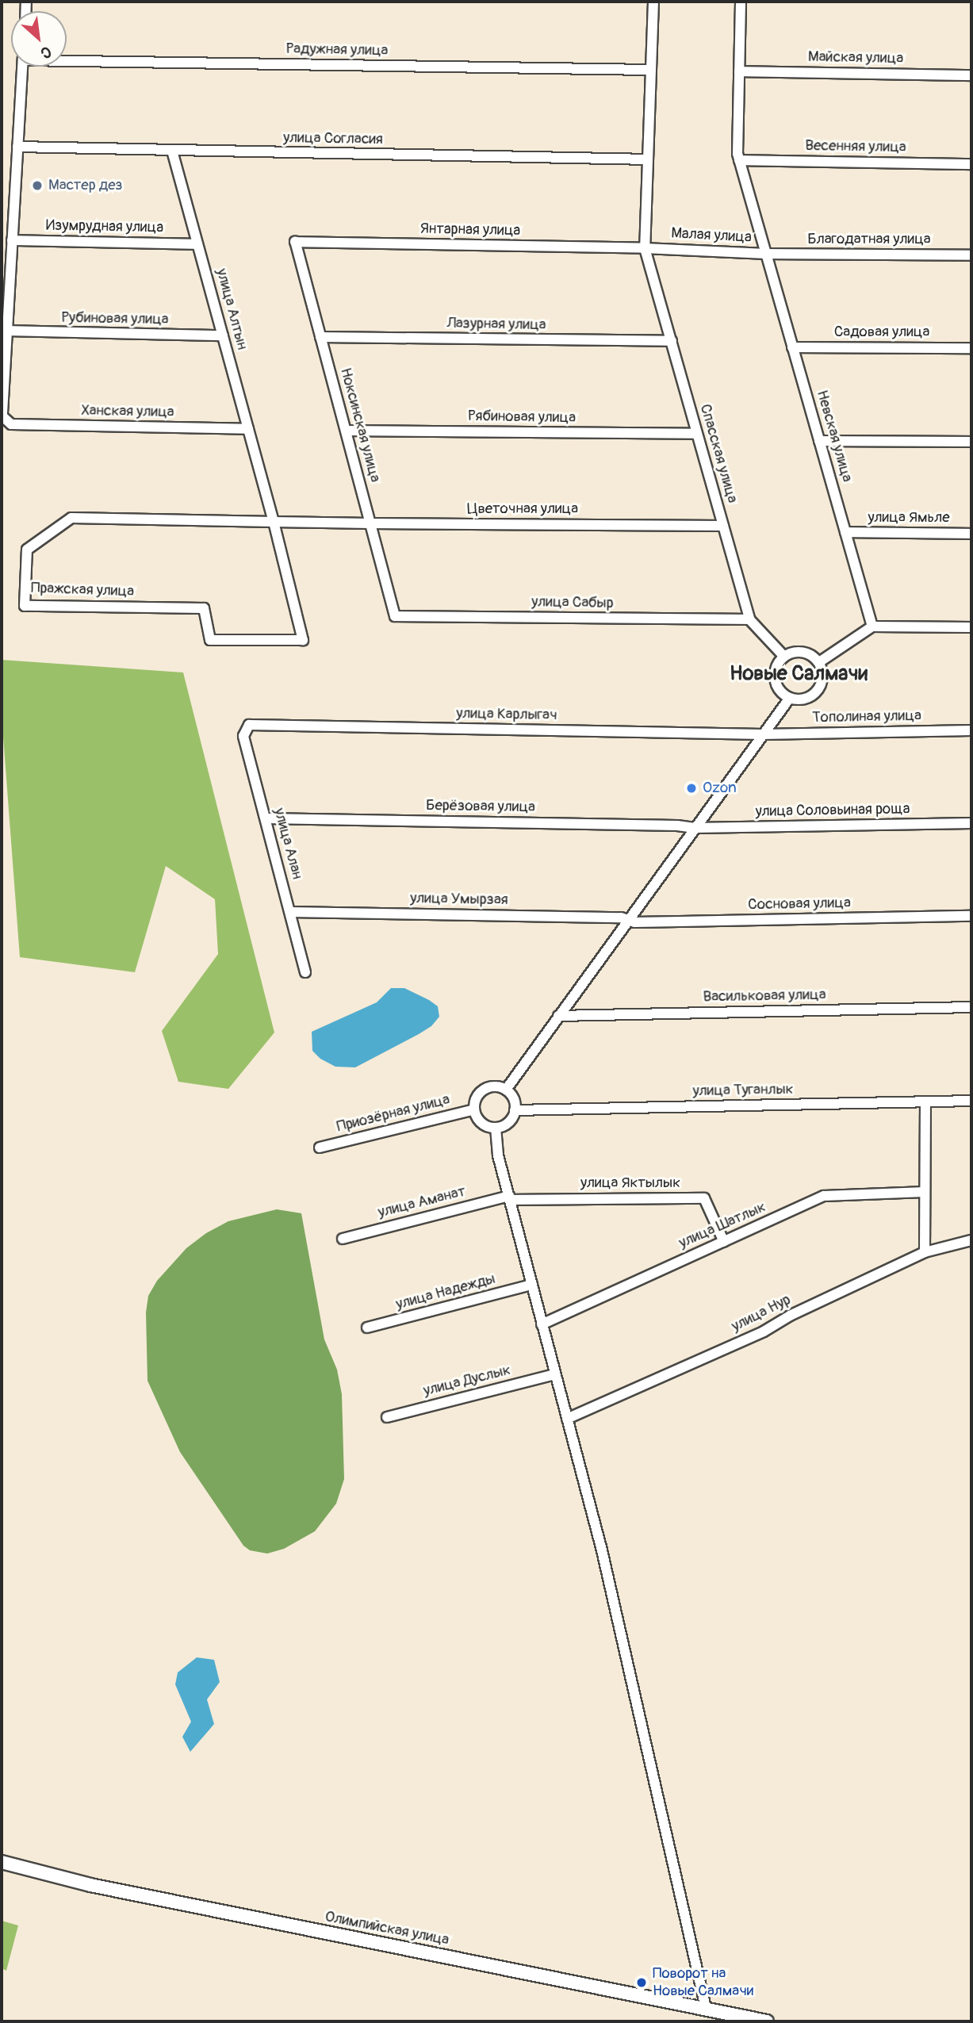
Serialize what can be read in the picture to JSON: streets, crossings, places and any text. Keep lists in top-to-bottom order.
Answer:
{
  "streets": {
    "street": [
      "Радужная улица",
      "Майская улица",
      "улица Согласия",
      "Весенняя улица",
      "Изумрудная улица",
      "Янтарная улица",
      "Малая улица",
      "Благодатная улица",
      "улица Алтын",
      "Рубиновая улица",
      "Лазурная улица",
      "Садовая улица",
      "Ханская улица",
      "Рябиновая улица",
      "Ноксинская улица",
      "Невская улица",
      "Спасская улица",
      "Цветочная улица",
      "улица Ямьле",
      "Пражская улица",
      "улица Сабыр",
      "улица Карлыгач",
      "Тополиная улица",
      "Берёзовая улица",
      "улица Соловьиная роща",
      "улица Алан",
      "улица Умырзая",
      "Сосновая улица",
      "Васильковая улица",
      "улица Туганлык",
      "Приозёрная улица",
      "улица Яктылык",
      "улица Аманат",
      "улица Шатлык",
      "улица Надежды",
      "улица Нур",
      "улица Дуслык",
      "Олимпийская улица"
    ]
  },
  "crossings": [
    ["Майская улица", "Малая улица"],
    ["улица Согласия", "улица Алтын"],
    ["Весенняя улица", "Малая улица"],
    ["Изумрудная улица", "улица Алтын"],
    ["Янтарная улица", "Малая улица"],
    ["Янтарная улица", "Ноксинская улица"],
    ["Янтарная улица", "Спасская улица"],
    ["Малая улица", "Благодатная улица"],
    ["Малая улица", "Невская улица"],
    ["Малая улица", "Спасская улица"],
    ["Благодатная улица", "Невская улица"],
    ["улица Алтын", "Рубиновая улица"],
    ["улица Алтын", "Ханская улица"],
    ["улица Алтын", "Пражская улица"],
    ["Рубиновая улица", "Ханская улица"],
    ["Лазурная улица", "Ноксинская улица"],
    ["Лазурная улица", "Спасская улица"],
    ["Садовая улица", "Невская улица"],
    ["Рябиновая улица", "Ноксинская улица"],
    ["Рябиновая улица", "Спасская улица"],
    ["Ноксинская улица", "Цветочная улица"],
    ["Ноксинская улица", "улица Сабыр"],
    ["Невская улица", "улица Ямьле"],
    ["Спасская улица", "Цветочная улица"],
    ["Спасская улица", "улица Сабыр"],
    ["Цветочная улица", "Пражская улица"],
    ["улица Карлыгач", "Тополиная улица"],
    ["улица Карлыгач", "улица Алан"],
    ["Берёзовая улица", "улица Соловьиная роща"],
    ["Берёзовая улица", "улица Алан"],
    ["улица Алан", "улица Умырзая"],
    ["улица Умырзая", "Сосновая улица"],
    ["улица Туганлык", "Приозёрная улица"],
    ["улица Яктылык", "улица Аманат"],
    ["улица Яктылык", "улица Шатлык"]
  ],
  "districts": ["Новые Салмачи"],
  "places": ["Мастер дез", "Ozon", "Поворот на Новые Салмачи"],
  "north": "bottom right"
}
